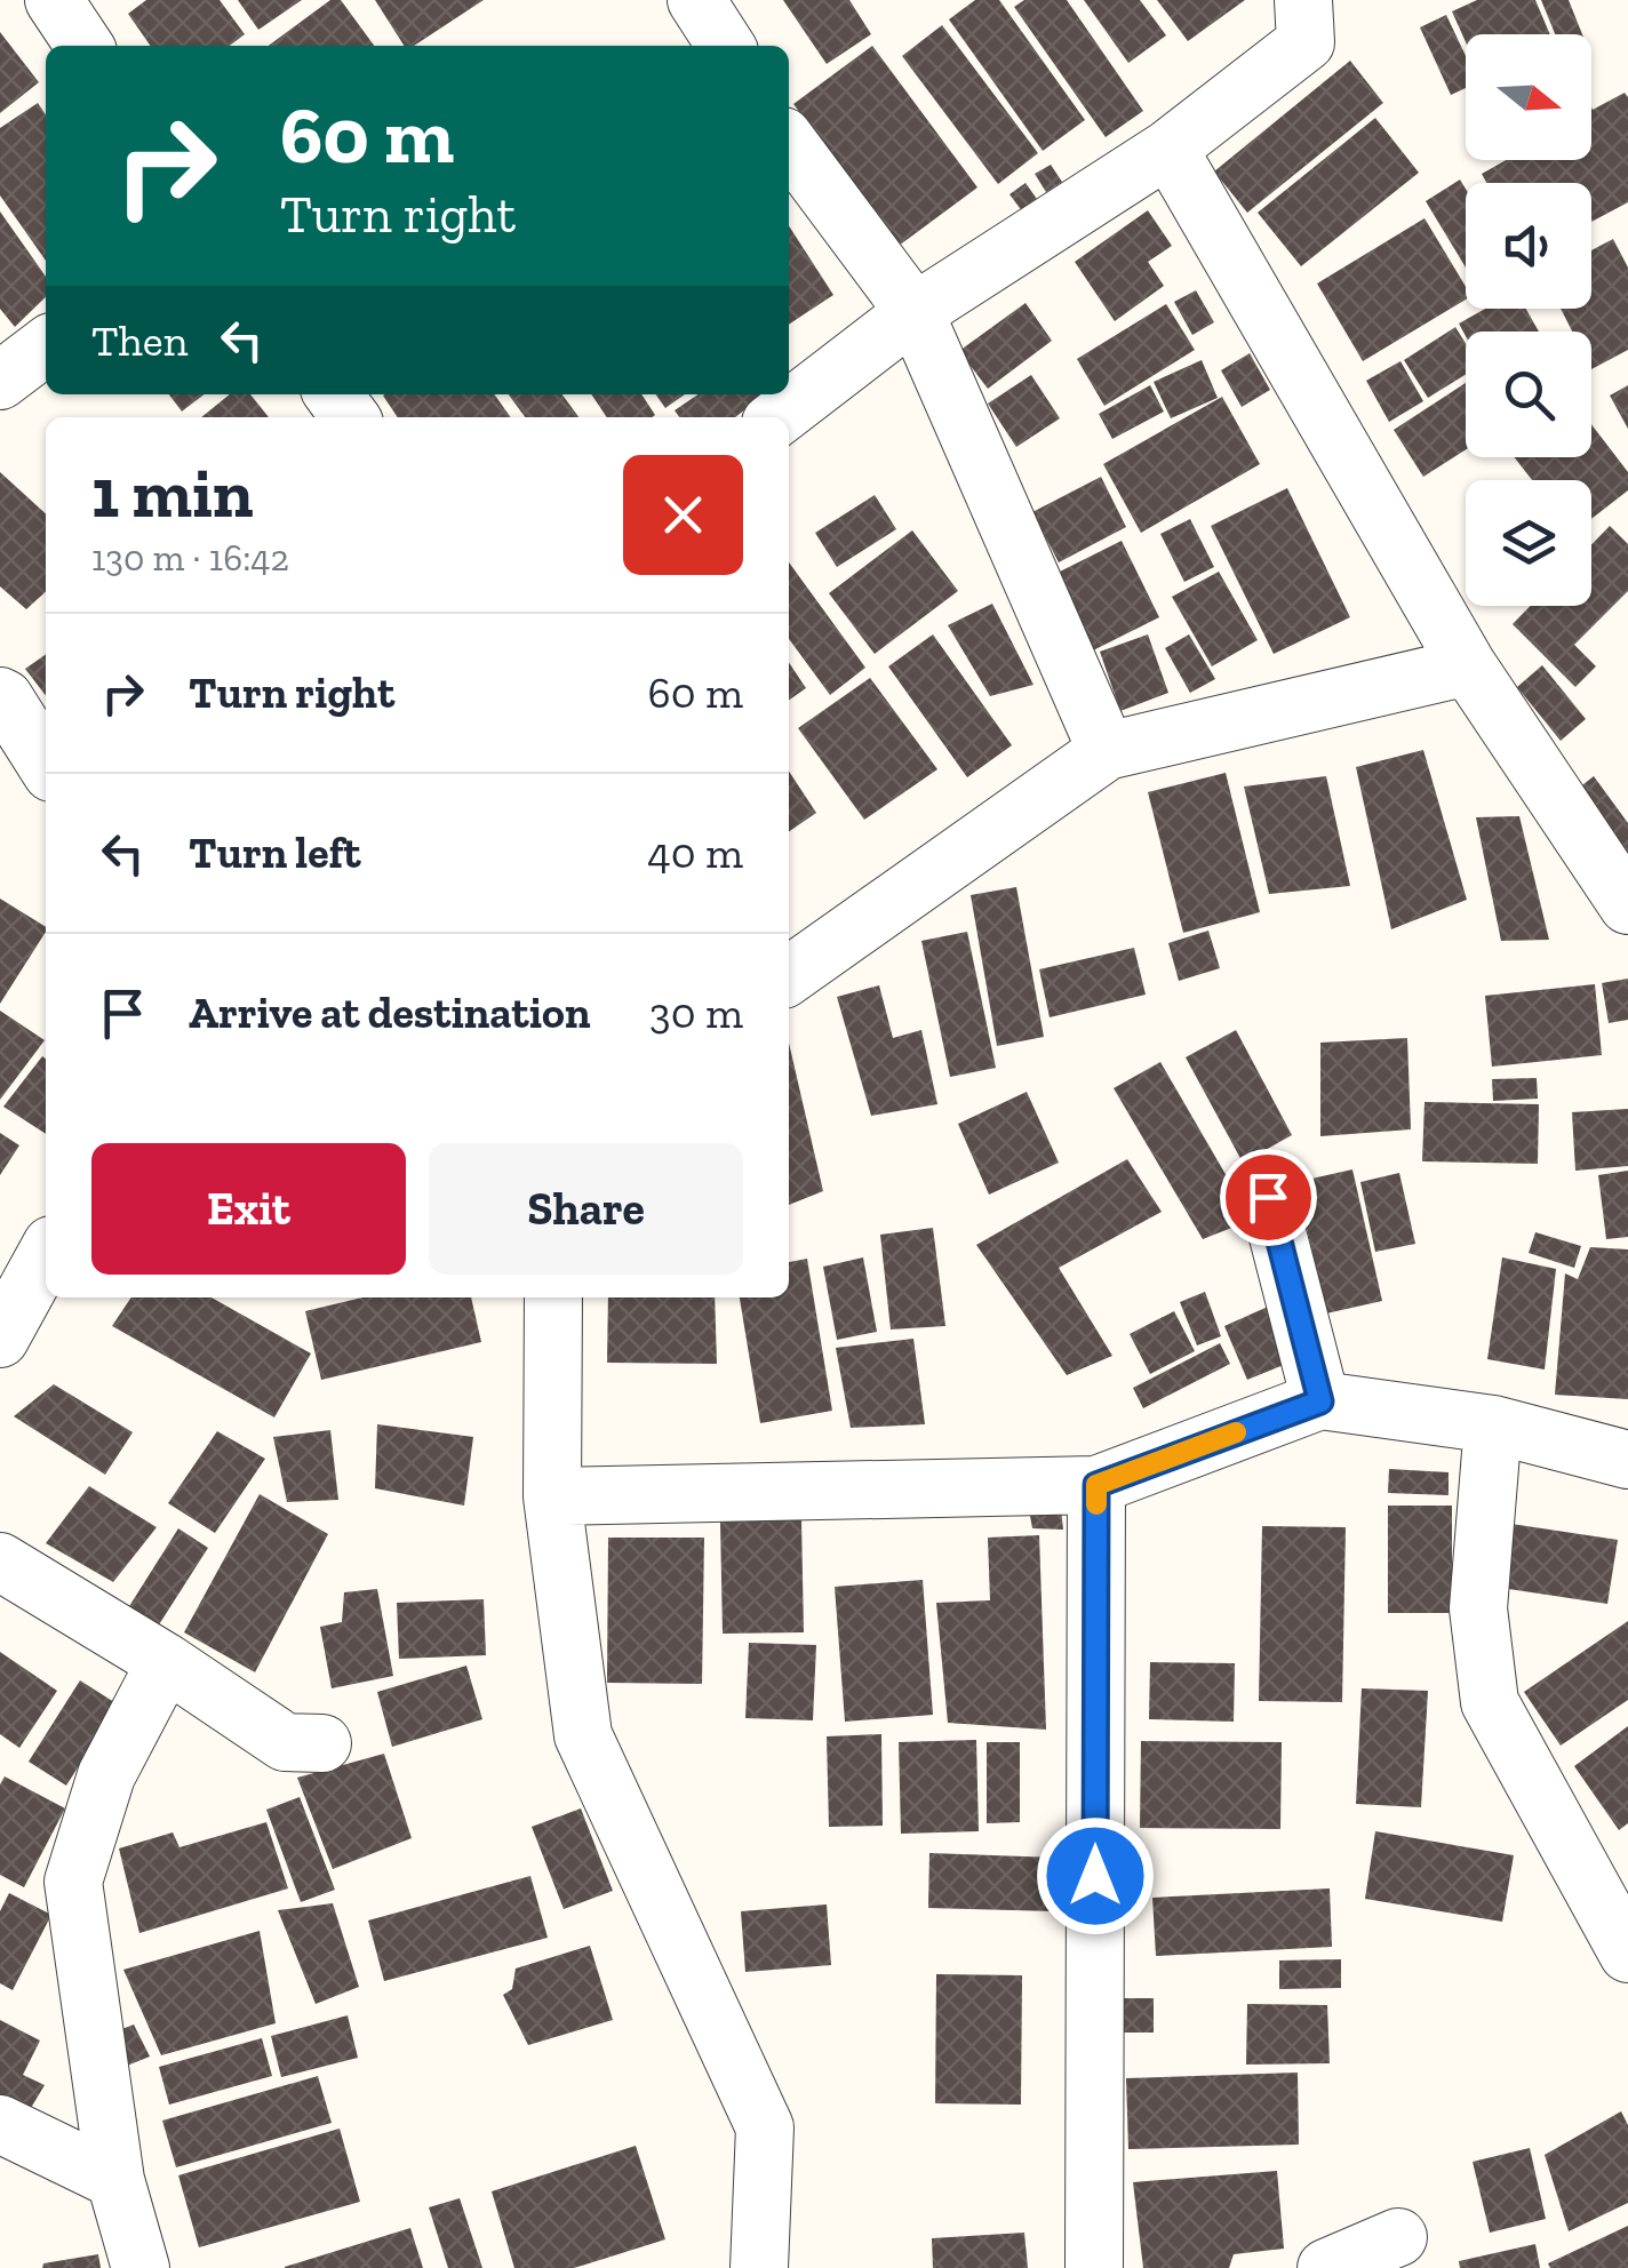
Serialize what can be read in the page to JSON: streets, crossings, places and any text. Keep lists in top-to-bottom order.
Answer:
{
  "north": "right",
  "page": {
    "turn": ["60 m", "Turn right"],
    "then": "Then",
    "heading": ["1 min", "130 m · 16:42"],
    "list": [
      {
        "name": "Turn right",
        "value": "60 m"
      },
      {
        "name": "Turn left",
        "value": "40 m"
      },
      {
        "name": "Arrive at destination",
        "value": "30 m"
      }
    ],
    "buttons": ["Exit", "Share"]
  }
}
